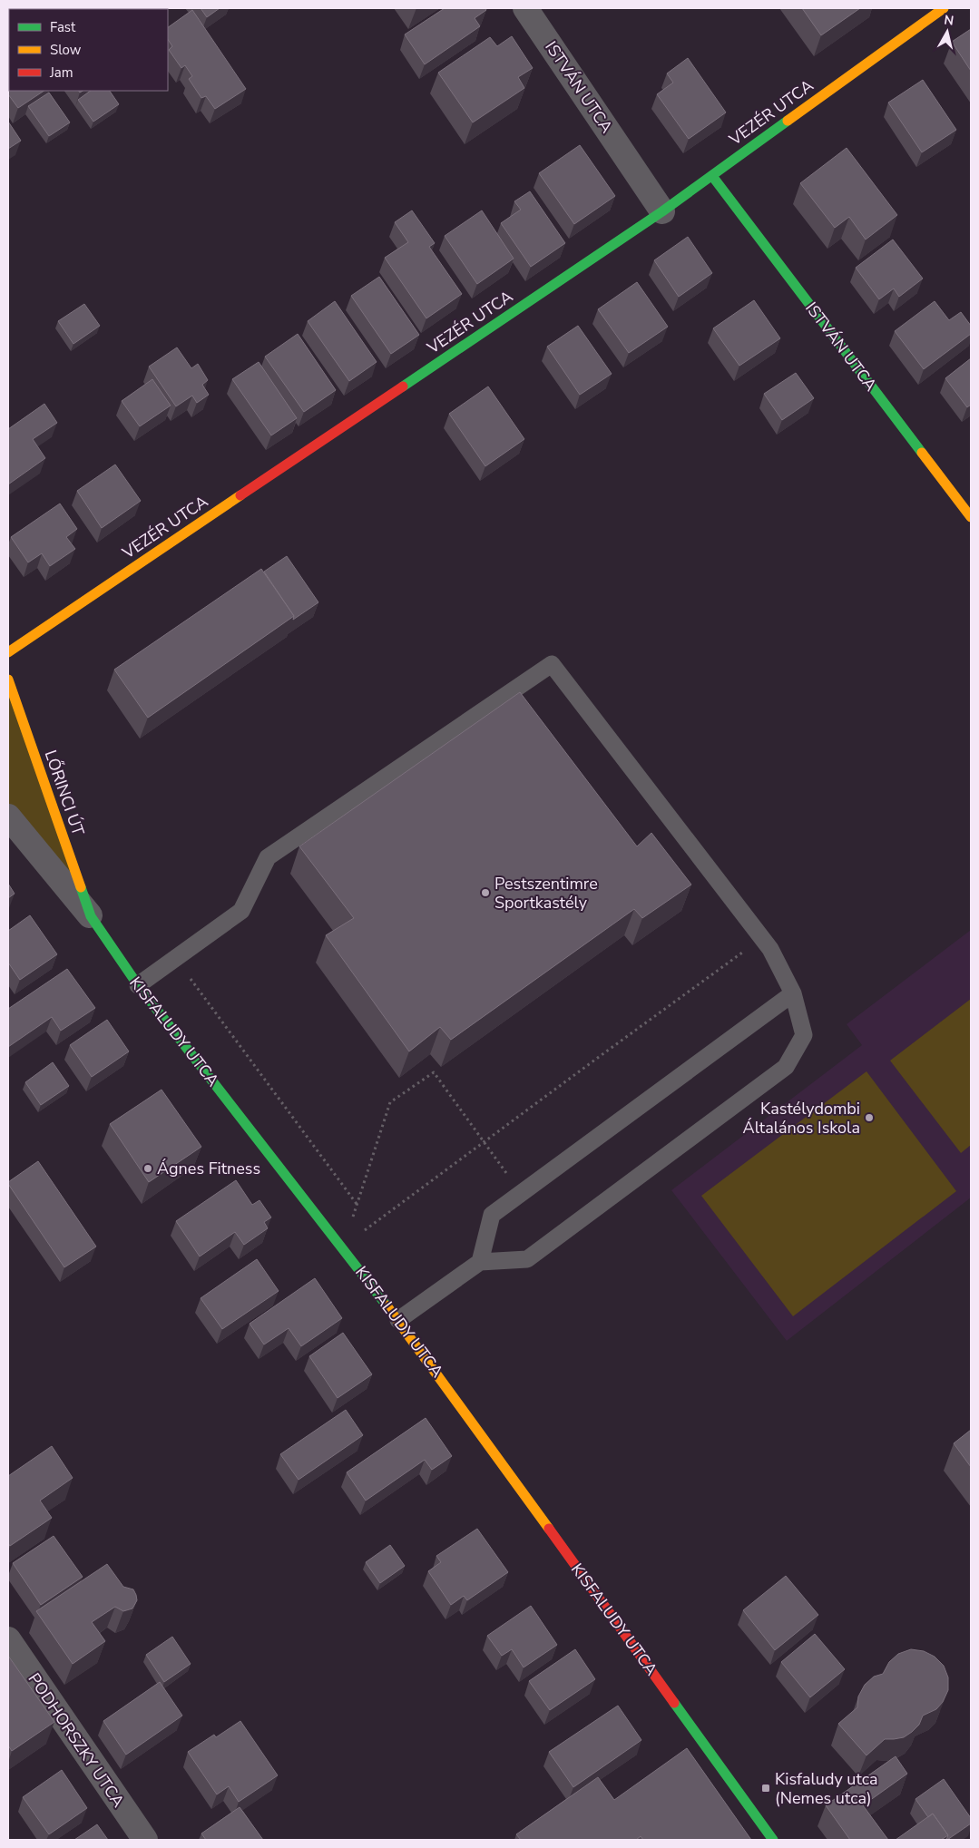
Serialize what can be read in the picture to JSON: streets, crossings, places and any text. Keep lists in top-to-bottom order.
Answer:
{
  "streets": {
    "street": [
      "ISTVÁN UTCA",
      "VEZÉR UTCA",
      "LŐRINCI ÚT",
      "KISFALUDY UTCA",
      "PODHORSZKY UTCA"
    ]
  },
  "crossings": [
    ["ISTVÁN UTCA", "VEZÉR UTCA"],
    ["LŐRINCI ÚT", "KISFALUDY UTCA"]
  ],
  "places": {
    "other": ["Pestszentimre Sportkastély", "Kastélydombi Általános Iskola", "Ágnes Fitness"],
    "transit": ["Kisfaludy utca (Nemes utca)"]
  },
  "legend": ["Fast", "Slow", "Jam"],
  "north": "top"
}
